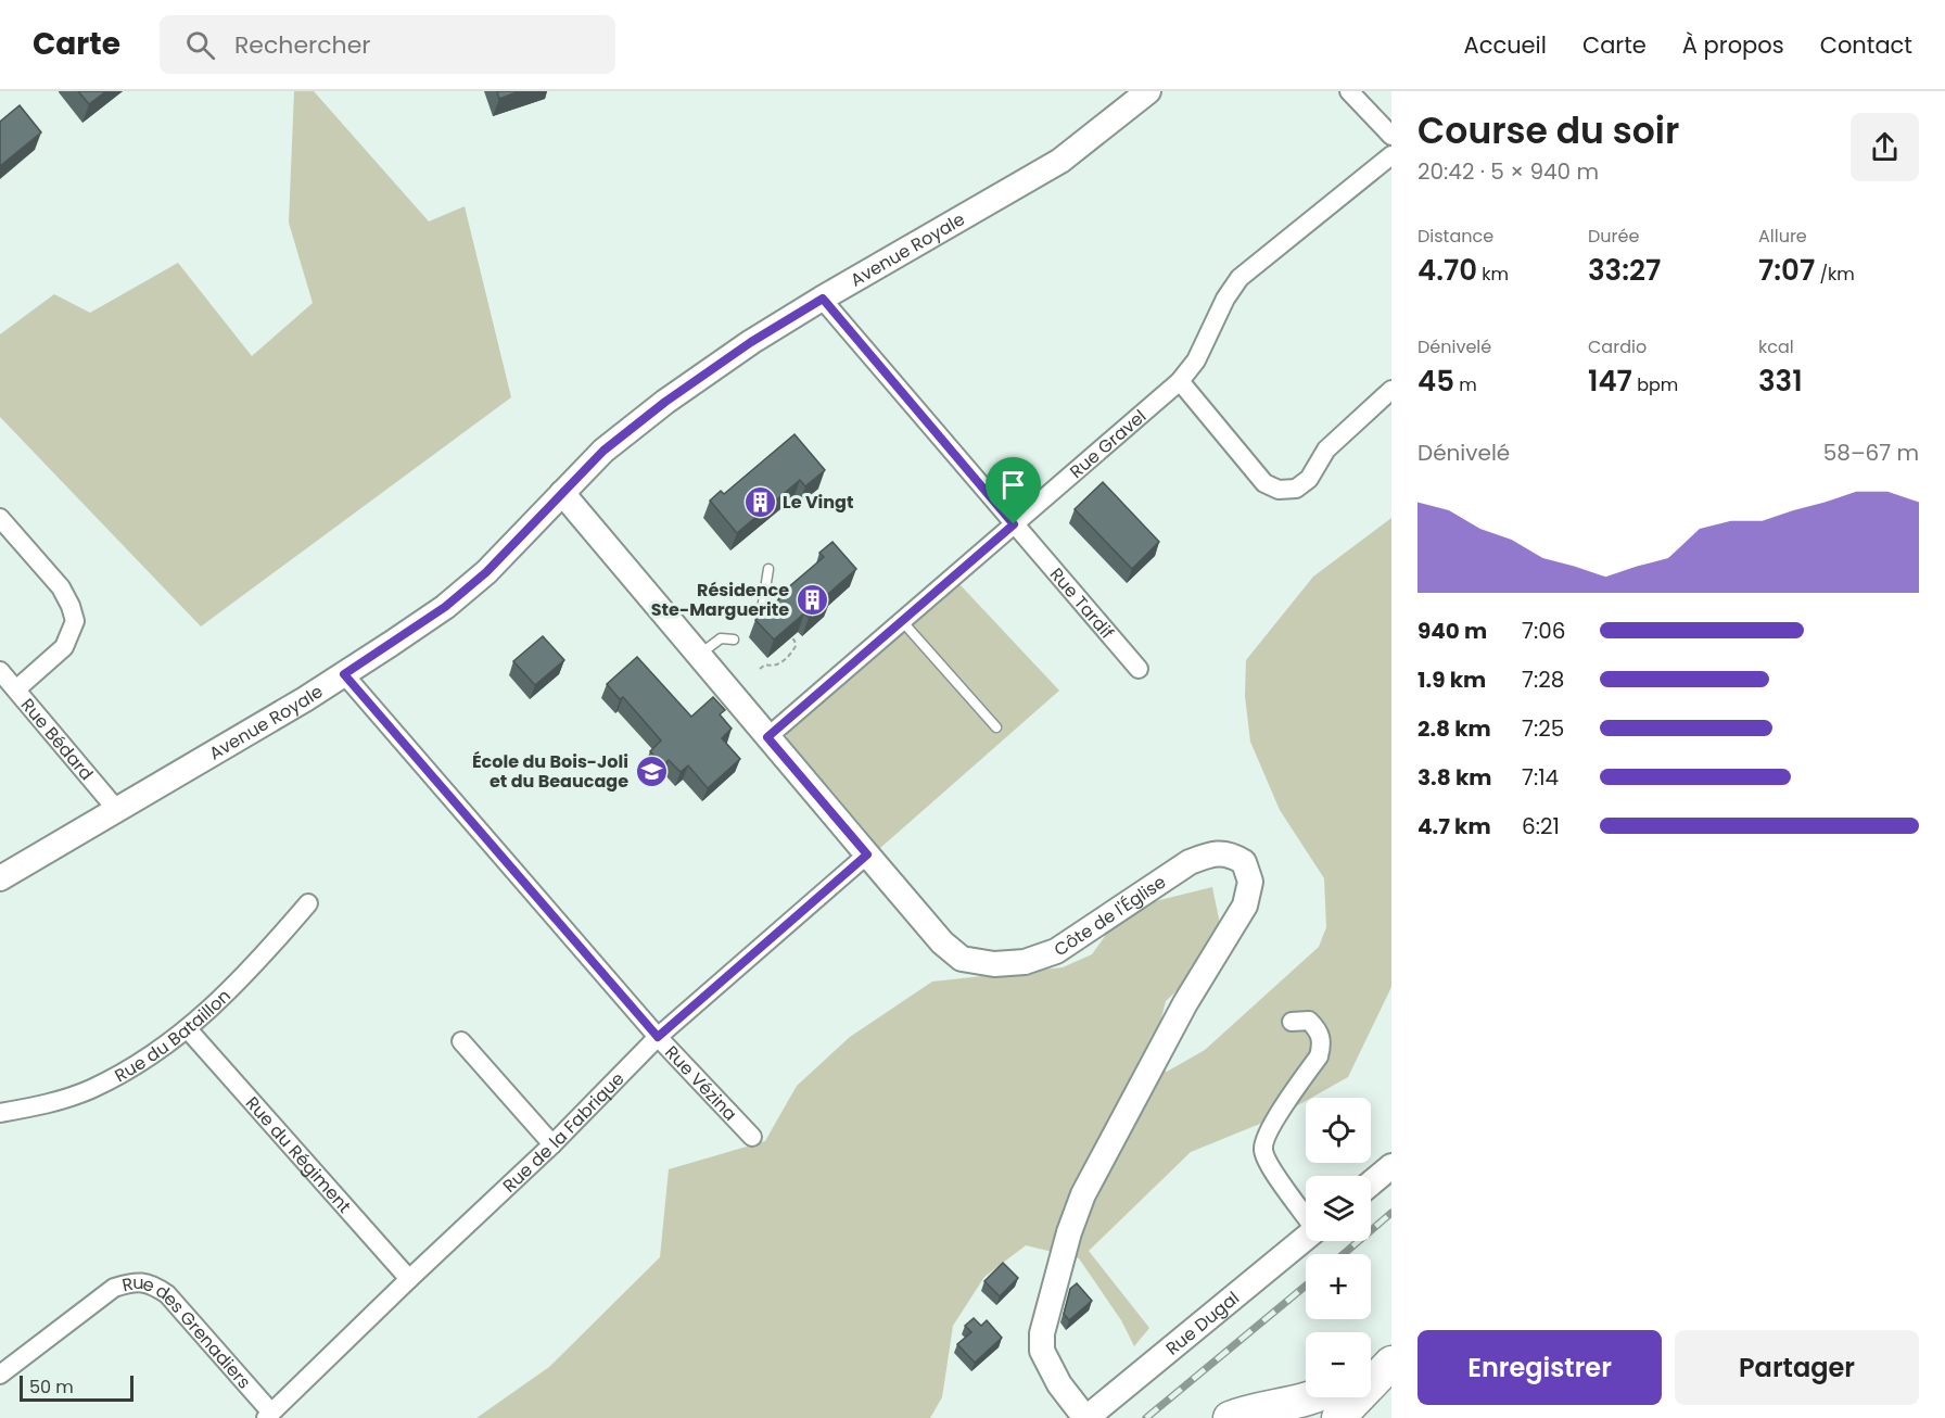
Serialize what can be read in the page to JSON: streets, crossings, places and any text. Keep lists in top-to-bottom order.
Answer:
{
  "streets": {
    "street": [
      "Avenue Royale",
      "Rue Gravel",
      "Rue Tardif",
      "Rue Bédard",
      "Côte de l'Église",
      "Rue du Bataillon",
      "Rue Vézina",
      "Rue de la Fabrique",
      "Rue du Régiment",
      "Rue Dugal",
      "Rue des Grenadiers"
    ]
  },
  "crossings": [
    ["Avenue Royale", "Rue Tardif"],
    ["Avenue Royale", "Rue Bédard"],
    ["Avenue Royale", "Côte de l'Église"],
    ["Avenue Royale", "Rue Vézina"],
    ["Rue Gravel", "Rue Tardif"],
    ["Rue Gravel", "Côte de l'Église"],
    ["Côte de l'Église", "Rue de la Fabrique"],
    ["Côte de l'Église", "Rue Dugal"],
    ["Rue du Bataillon", "Rue du Régiment"],
    ["Rue Vézina", "Rue de la Fabrique"],
    ["Rue de la Fabrique", "Rue du Régiment"],
    ["Rue de la Fabrique", "Rue des Grenadiers"]
  ],
  "places": {
    "building": ["Le Vingt", "Résidence Ste-Marguerite"],
    "school or university": ["École du Bois-Joli et du Beaucage"]
  },
  "scale_bar": "50 m",
  "page": {
    "header": "Carte",
    "search": "Rechercher",
    "nav": [
      "Accueil",
      "Carte",
      "À propos",
      "Contact"
    ],
    "heading": ["Course du soir", "20:42 · 5 × 940 m"],
    "stats": [
      ["Distance", "4.70 km"],
      ["Durée", "33:27"],
      ["Allure", "7:07 /km"],
      ["Dénivelé", "45 m"],
      ["Cardio", "147 bpm"],
      ["kcal", "331"]
    ],
    "chart": ["Dénivelé", "58–67 m"],
    "list": [
      {
        "name": "940 m",
        "note": "7:06"
      },
      {
        "name": "1.9 km",
        "note": "7:28"
      },
      {
        "name": "2.8 km",
        "note": "7:25"
      },
      {
        "name": "3.8 km",
        "note": "7:14"
      },
      {
        "name": "4.7 km",
        "note": "6:21"
      }
    ],
    "map_buttons": ["+", "−"],
    "buttons": ["Enregistrer", "Partager"],
    "scale": "50 m"
  }
}
